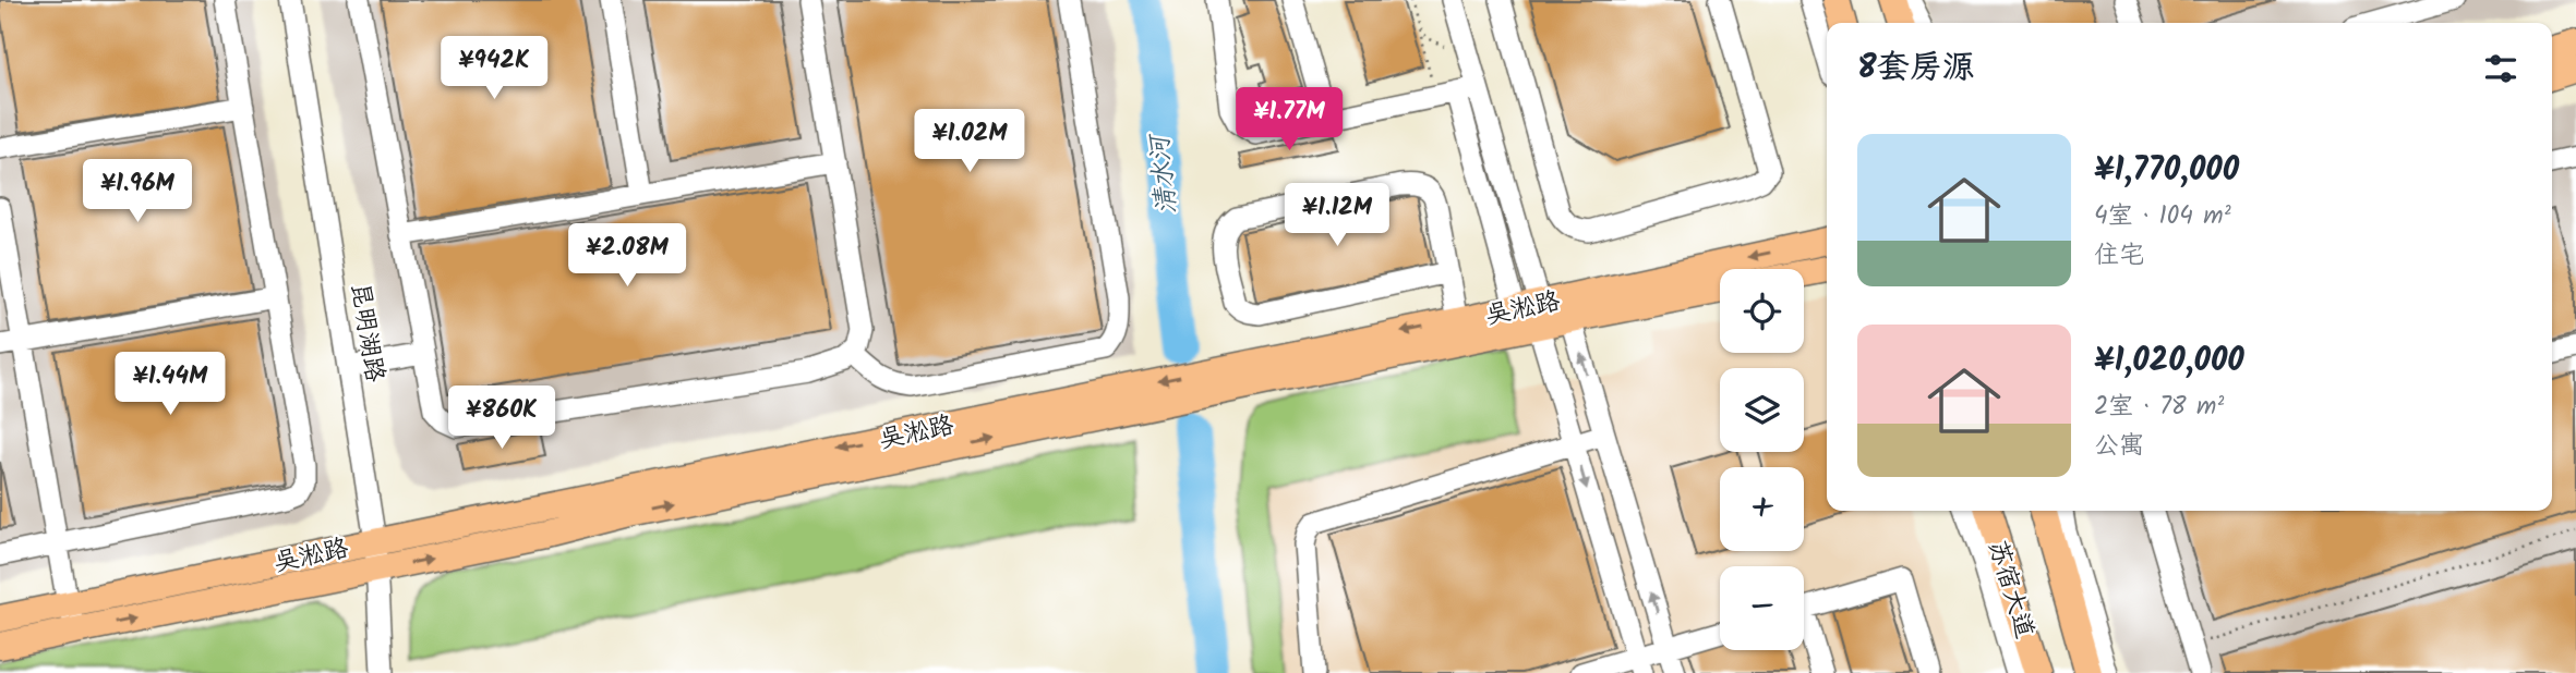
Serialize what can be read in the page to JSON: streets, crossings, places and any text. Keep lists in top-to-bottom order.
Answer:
{
  "streets": {
    "main road": ["吴淞路", "苏宿大道"],
    "street": ["昆明湖路"]
  },
  "crossings": [
    ["吴淞路", "昆明湖路"]
  ],
  "water": ["清水河"],
  "page": {
    "heading": "8套房源",
    "price": [
      "¥942K",
      "¥1.77M",
      "¥1.02M",
      "¥1.96M",
      "¥1.12M",
      "¥2.08M",
      "¥1.44M",
      "¥860K"
    ],
    "list": [
      {
        "name": "¥1,770,000",
        "note": "4室 · 104 m² · 住宅"
      },
      {
        "name": "¥1,020,000",
        "note": "2室 · 78 m² · 公寓"
      }
    ],
    "map_buttons": ["+", "−"]
  }
}
